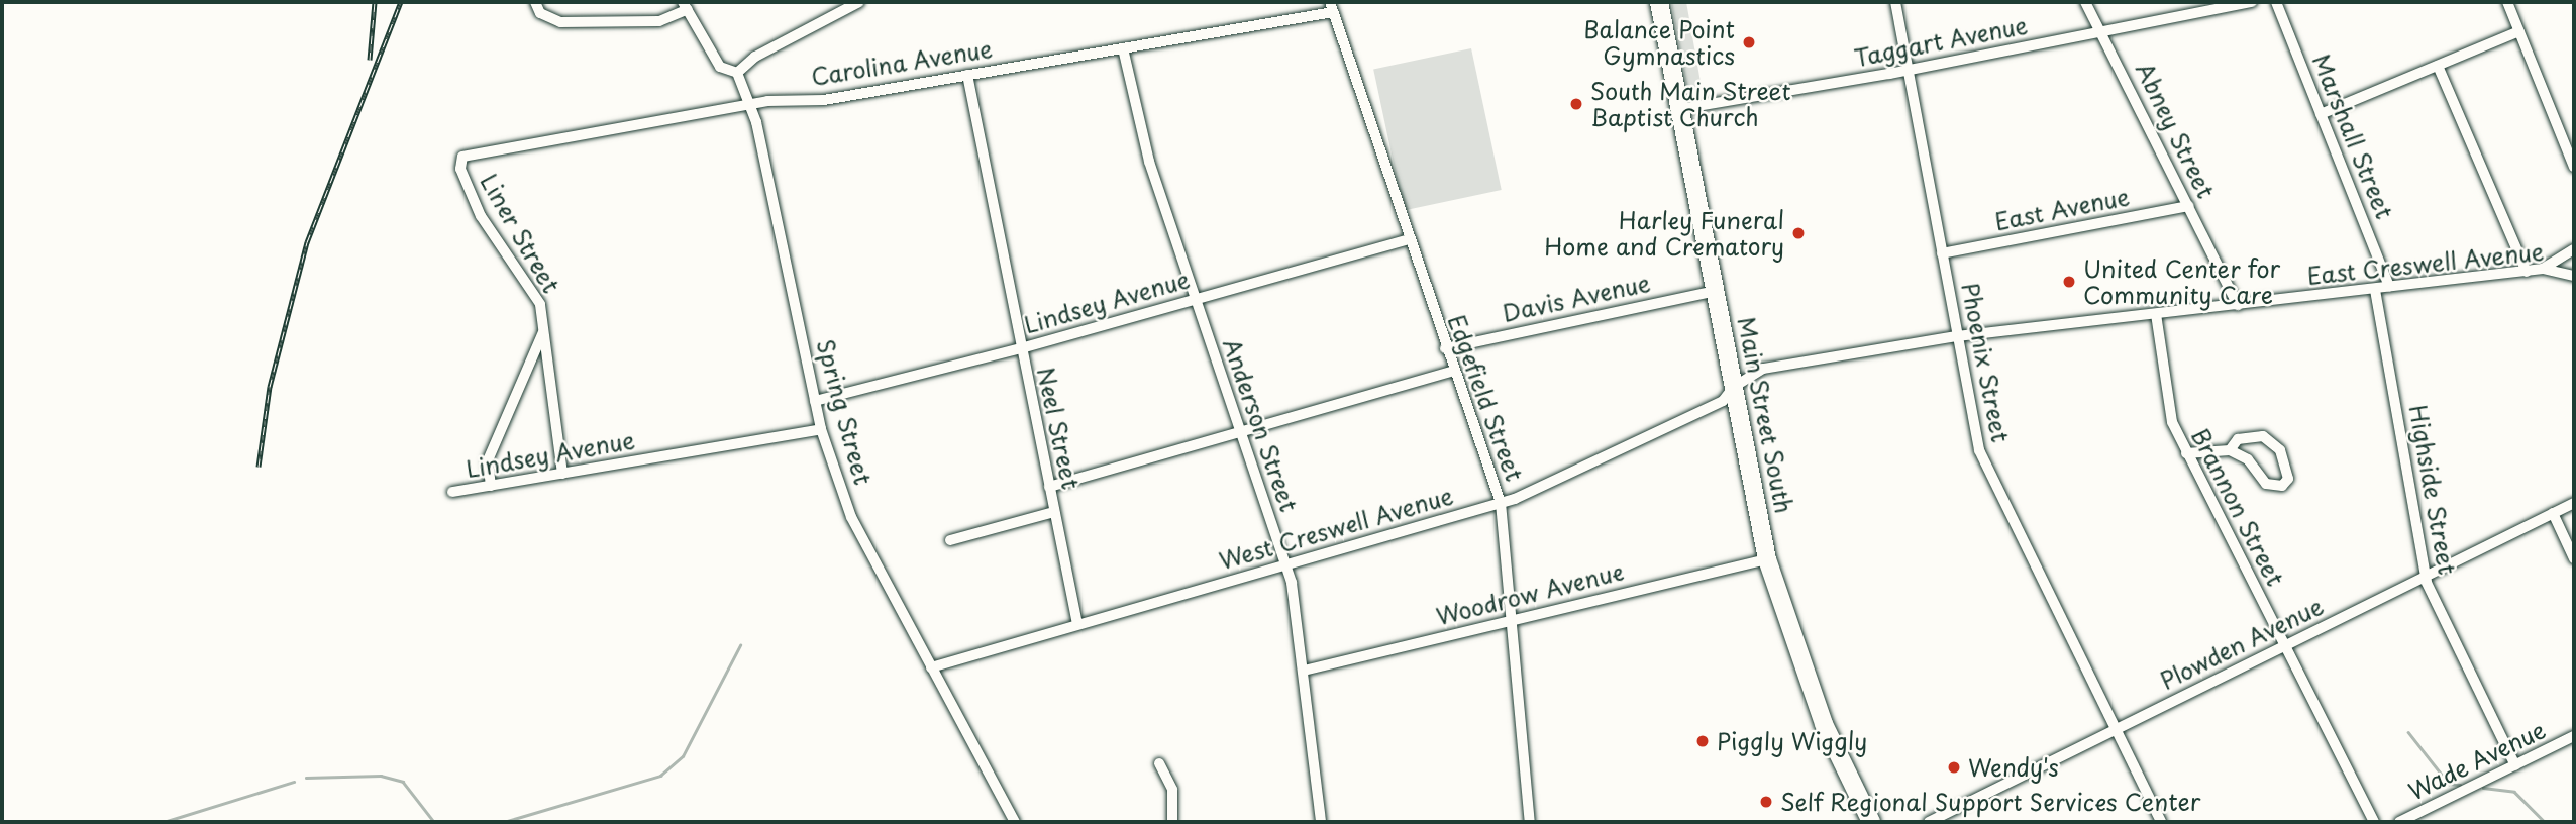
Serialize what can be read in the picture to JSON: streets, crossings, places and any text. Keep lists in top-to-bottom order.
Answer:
{
  "streets": {
    "main road": ["Main Street South"],
    "street": [
      "Taggart Avenue",
      "Carolina Avenue",
      "Abney Street",
      "Marshall Street",
      "East Avenue",
      "Liner Street",
      "East Creswell Avenue",
      "Davis Avenue",
      "Lindsey Avenue",
      "Phoenix Street",
      "Edgefield Street",
      "Spring Street",
      "Anderson Street",
      "Neel Street",
      "Highside Street",
      "Brannon Street",
      "West Creswell Avenue",
      "Woodrow Avenue",
      "Plowden Avenue",
      "Wade Avenue"
    ]
  },
  "crossings": [
    ["Taggart Avenue", "Abney Street"],
    ["Taggart Avenue", "Phoenix Street"],
    ["Taggart Avenue", "Main Street South"],
    ["Carolina Avenue", "Liner Street"],
    ["Carolina Avenue", "Edgefield Street"],
    ["Carolina Avenue", "Spring Street"],
    ["Carolina Avenue", "Anderson Street"],
    ["Carolina Avenue", "Neel Street"],
    ["Abney Street", "East Avenue"],
    ["Abney Street", "East Creswell Avenue"],
    ["Marshall Street", "East Creswell Avenue"],
    ["East Avenue", "Phoenix Street"],
    ["Liner Street", "Lindsey Avenue"],
    ["East Creswell Avenue", "Phoenix Street"],
    ["East Creswell Avenue", "Main Street South"],
    ["East Creswell Avenue", "Highside Street"],
    ["East Creswell Avenue", "Brannon Street"],
    ["East Creswell Avenue", "West Creswell Avenue"],
    ["Davis Avenue", "Edgefield Street"],
    ["Davis Avenue", "Main Street South"],
    ["Lindsey Avenue", "Edgefield Street"],
    ["Lindsey Avenue", "Spring Street"],
    ["Lindsey Avenue", "Anderson Street"],
    ["Lindsey Avenue", "Neel Street"],
    ["Phoenix Street", "Plowden Avenue"],
    ["Edgefield Street", "West Creswell Avenue"],
    ["Edgefield Street", "Woodrow Avenue"],
    ["Spring Street", "West Creswell Avenue"],
    ["Main Street South", "West Creswell Avenue"],
    ["Main Street South", "Woodrow Avenue"],
    ["Anderson Street", "West Creswell Avenue"],
    ["Anderson Street", "Woodrow Avenue"],
    ["Neel Street", "West Creswell Avenue"],
    ["Highside Street", "Plowden Avenue"],
    ["Highside Street", "Wade Avenue"],
    ["Brannon Street", "Plowden Avenue"]
  ],
  "places": [
    "Balance Point Gymnastics",
    "South Main Street Baptist Church",
    "Harley Funeral Home and Crematory",
    "United Center for Community Care",
    "Piggly Wiggly",
    "Wendy's",
    "Self Regional Support Services Center"
  ]
}
